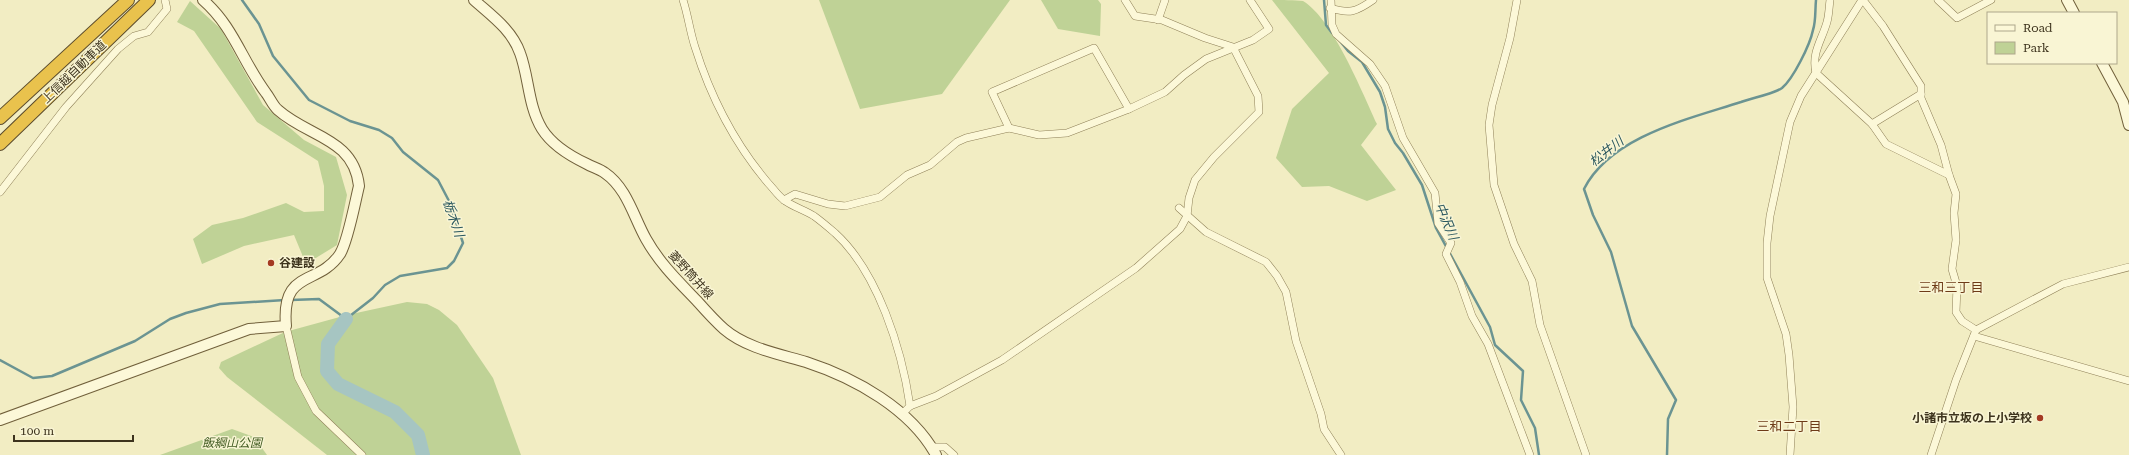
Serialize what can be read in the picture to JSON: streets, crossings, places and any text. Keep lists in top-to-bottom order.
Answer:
{
  "streets": {
    "highway": ["上信越自動車道"],
    "street": ["菱野筒井線"]
  },
  "districts": ["三和三丁目", "三和二丁目"],
  "water": ["松井川", "栃木川", "中沢川"],
  "parks": ["飯綱山公園"],
  "places": ["谷建設", "小諸市立坂の上小学校"],
  "legend": ["Road", "Park"],
  "scale_bar": "100 m"
}
